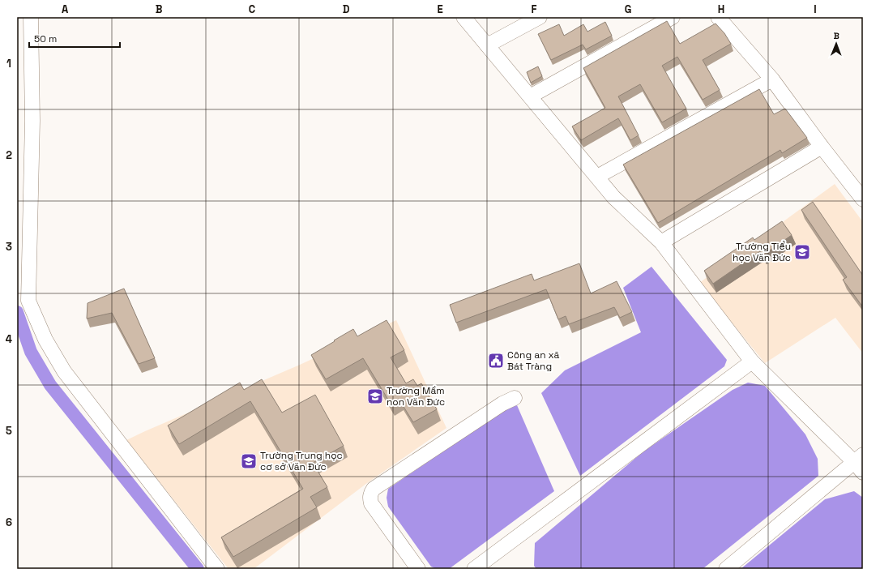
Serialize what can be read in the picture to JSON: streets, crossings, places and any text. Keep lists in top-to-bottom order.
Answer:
{
  "places": {
    "school or university": ["Trường Tiểu học Văn Đức", "Trường Mầm non Văn Đức", "Trường Trung học cơ sở Văn Đức"],
    "public building": ["Công an xã Bát Tràng"]
  },
  "scale_bar": "50 m",
  "north": "top",
  "grid": {
    "columns": [
      "A",
      "B",
      "C",
      "D",
      "E",
      "F",
      "G",
      "H",
      "I"
    ],
    "rows": [
      "1",
      "2",
      "3",
      "4",
      "5",
      "6"
    ]
  }
}
